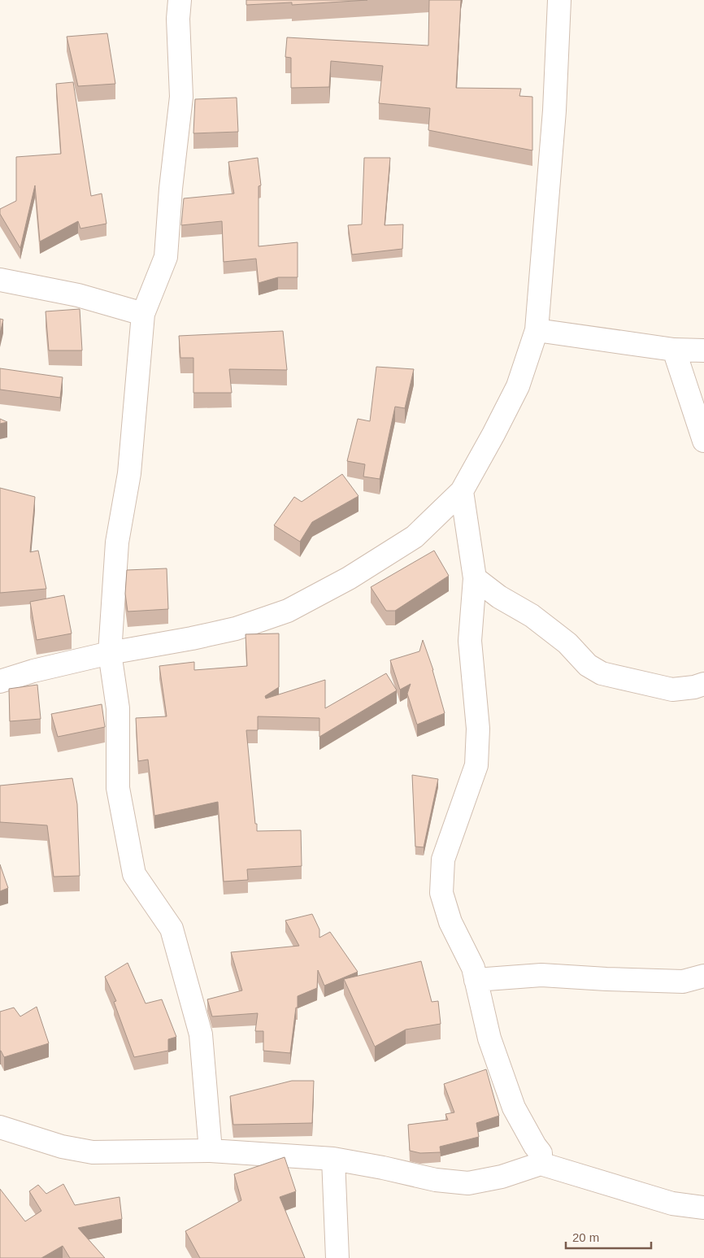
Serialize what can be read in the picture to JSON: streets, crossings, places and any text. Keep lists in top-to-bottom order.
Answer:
{
  "scale_bar": "20 m"
}
